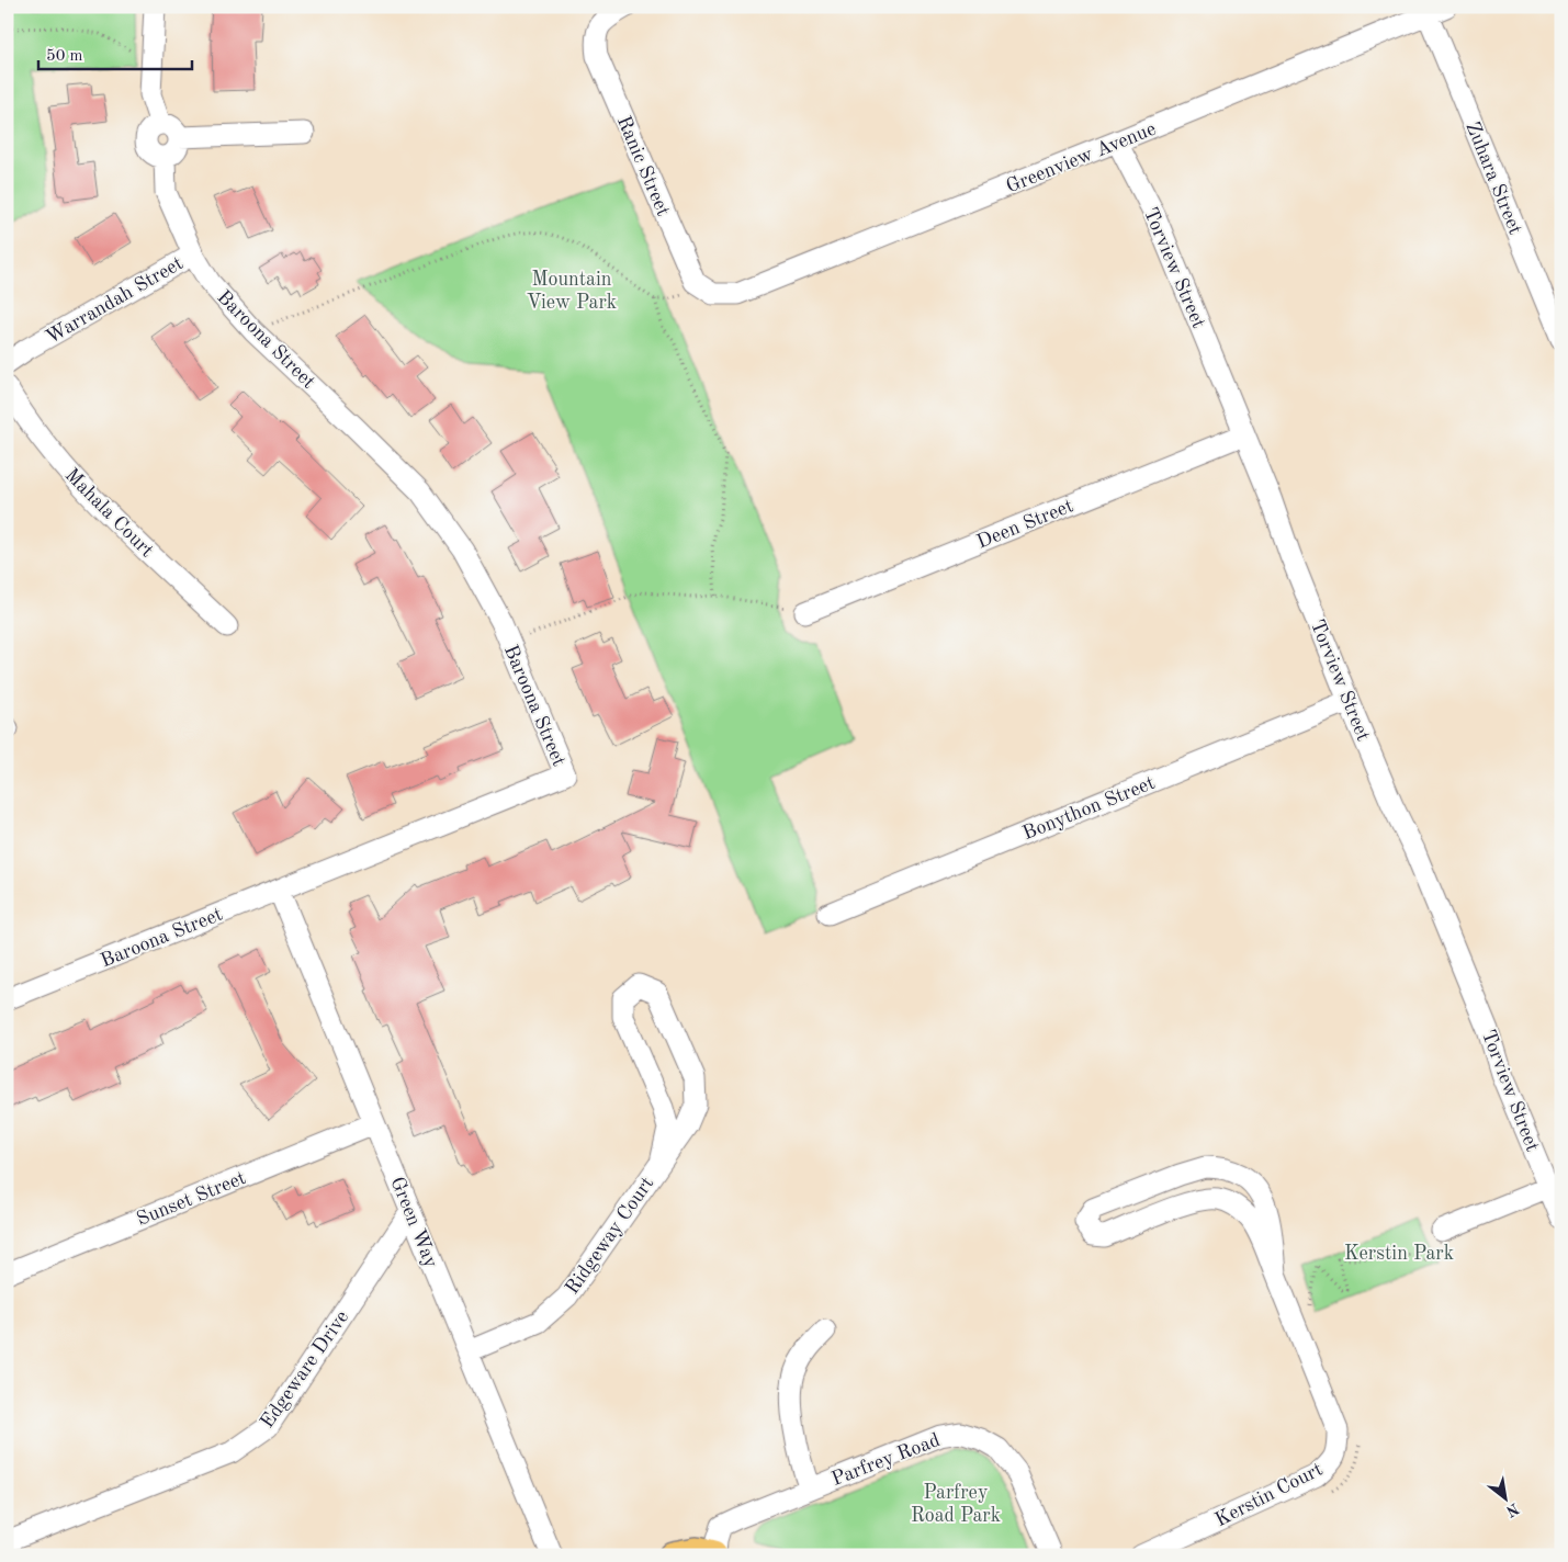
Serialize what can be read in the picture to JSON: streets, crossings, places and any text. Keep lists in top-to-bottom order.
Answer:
{
  "streets": {
    "main road": ["Parfrey Road"],
    "street": [
      "Greenview Avenue",
      "Ranic Street",
      "Zuhara Street",
      "Torview Street",
      "Warrandah Street",
      "Baroona Street",
      "Mahala Court",
      "Deen Street",
      "Bonython Street",
      "Sunset Street",
      "Green Way",
      "Ridgeway Court",
      "Edgeware Drive",
      "Kerstin Court"
    ]
  },
  "crossings": [
    ["Greenview Avenue", "Ranic Street"],
    ["Greenview Avenue", "Zuhara Street"],
    ["Greenview Avenue", "Torview Street"],
    ["Torview Street", "Deen Street"],
    ["Torview Street", "Bonython Street"],
    ["Warrandah Street", "Baroona Street"],
    ["Baroona Street", "Green Way"],
    ["Sunset Street", "Green Way"],
    ["Green Way", "Ridgeway Court"],
    ["Green Way", "Edgeware Drive"]
  ],
  "parks": ["Mountain View Park", "Kerstin Park", "Parfrey Road Park"],
  "scale_bar": "50 m",
  "north": "bottom right"
}
